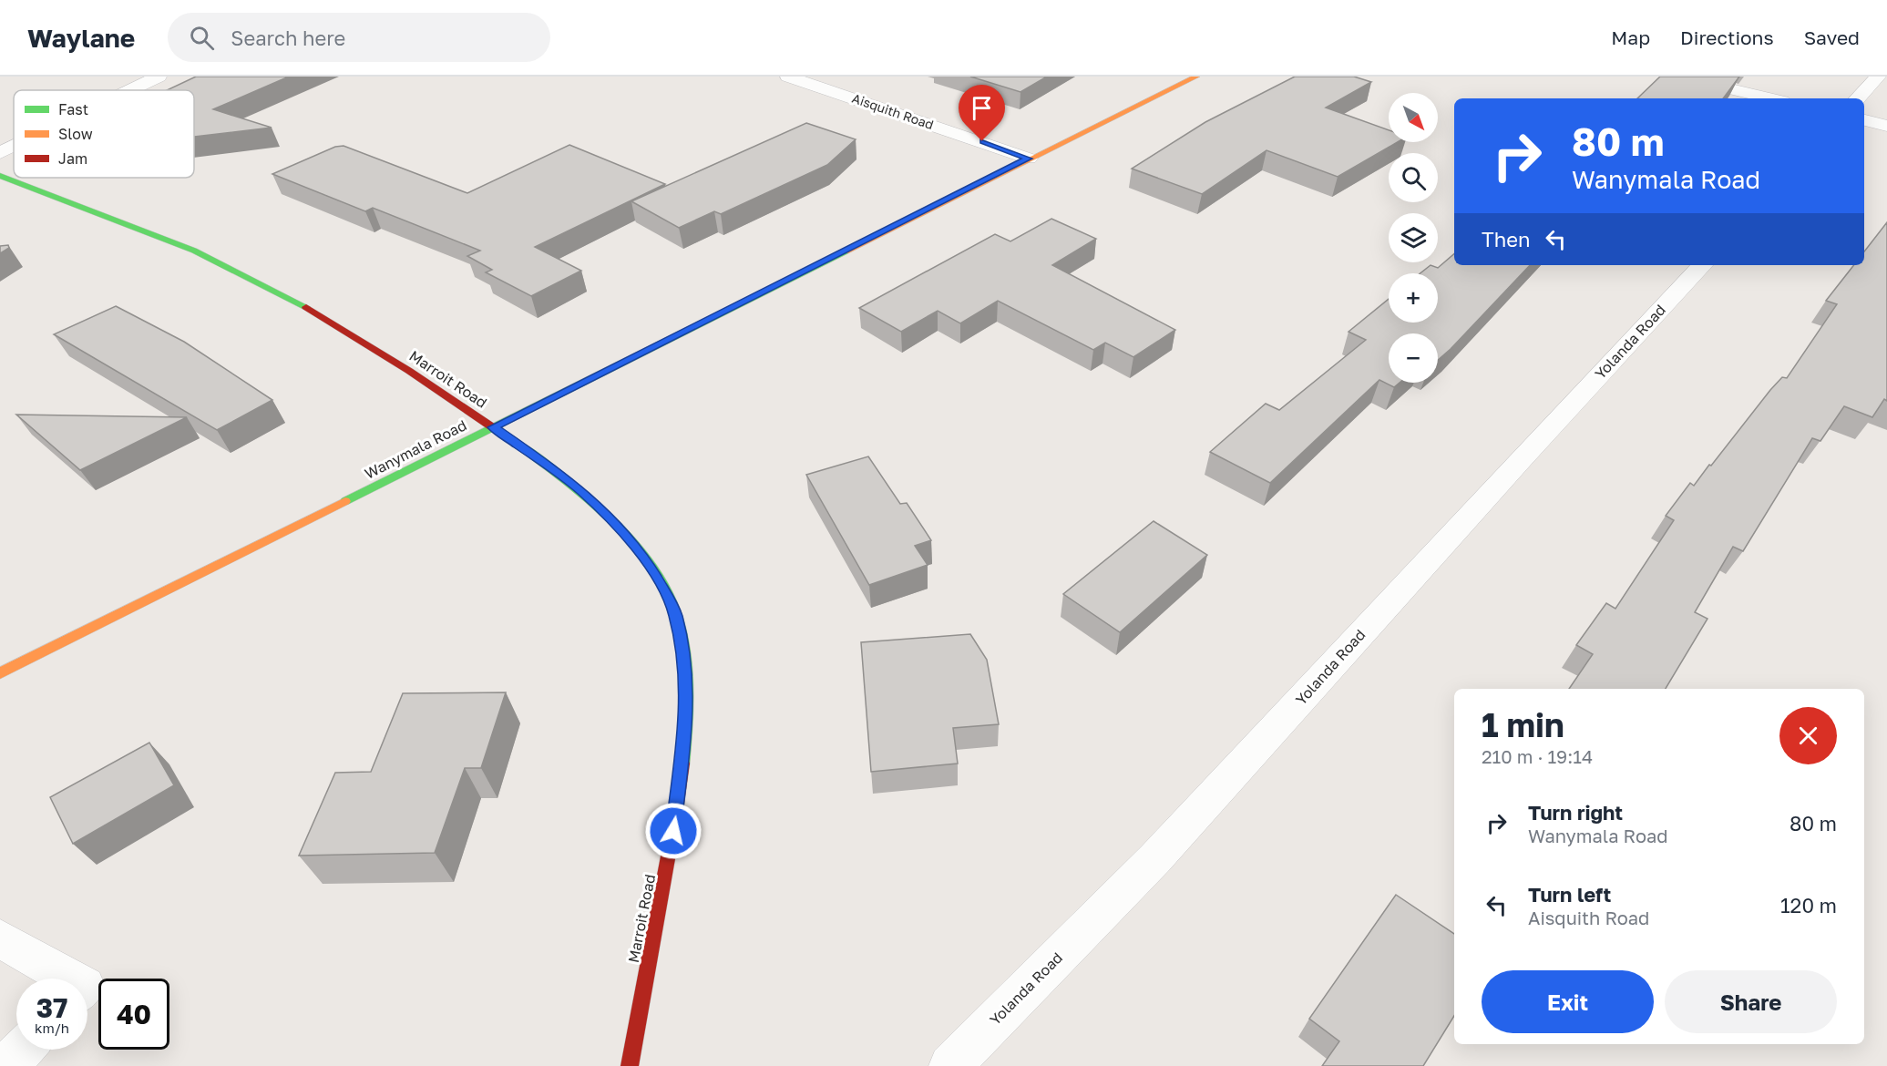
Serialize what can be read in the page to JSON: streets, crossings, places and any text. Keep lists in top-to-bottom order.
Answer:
{
  "streets": {
    "street": [
      "Aisquith Road",
      "Yolanda Road",
      "Marroit Road",
      "Wanymala Road"
    ]
  },
  "crossings": [
    ["Aisquith Road", "Wanymala Road"],
    ["Marroit Road", "Wanymala Road"]
  ],
  "legend": ["Fast", "Slow", "Jam"],
  "north": "bottom right",
  "page": {
    "header": "Waylane",
    "search": "Search here",
    "nav": ["Map", "Directions", "Saved"],
    "map_buttons": ["+", "−"],
    "turn": ["80 m", "Wanymala Road"],
    "then": "Then",
    "heading": ["1 min", "210 m · 19:14"],
    "list": [
      {
        "name": "Turn right",
        "note": "Wanymala Road",
        "value": "80 m"
      },
      {
        "name": "Turn left",
        "note": "Aisquith Road",
        "value": "120 m"
      }
    ],
    "buttons": ["Exit", "Share"],
    "speed": "37 km/h",
    "limit": "40"
  }
}
